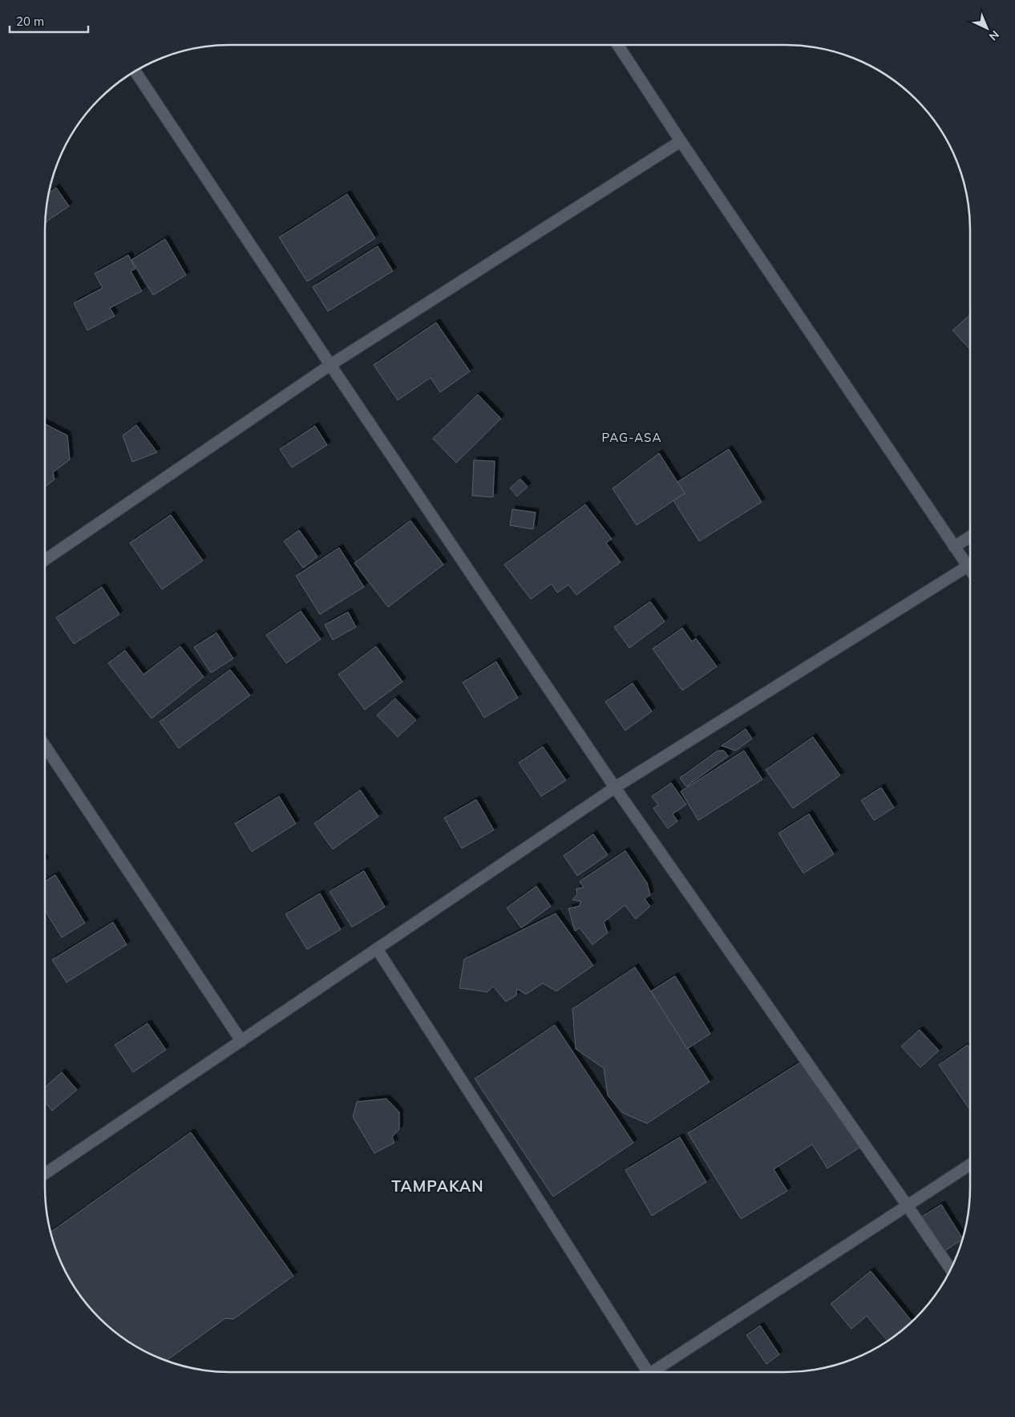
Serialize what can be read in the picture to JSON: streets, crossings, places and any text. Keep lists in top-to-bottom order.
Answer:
{
  "districts": ["PAG-ASA", "TAMPAKAN"],
  "scale_bar": "20 m",
  "north": "bottom right"
}
